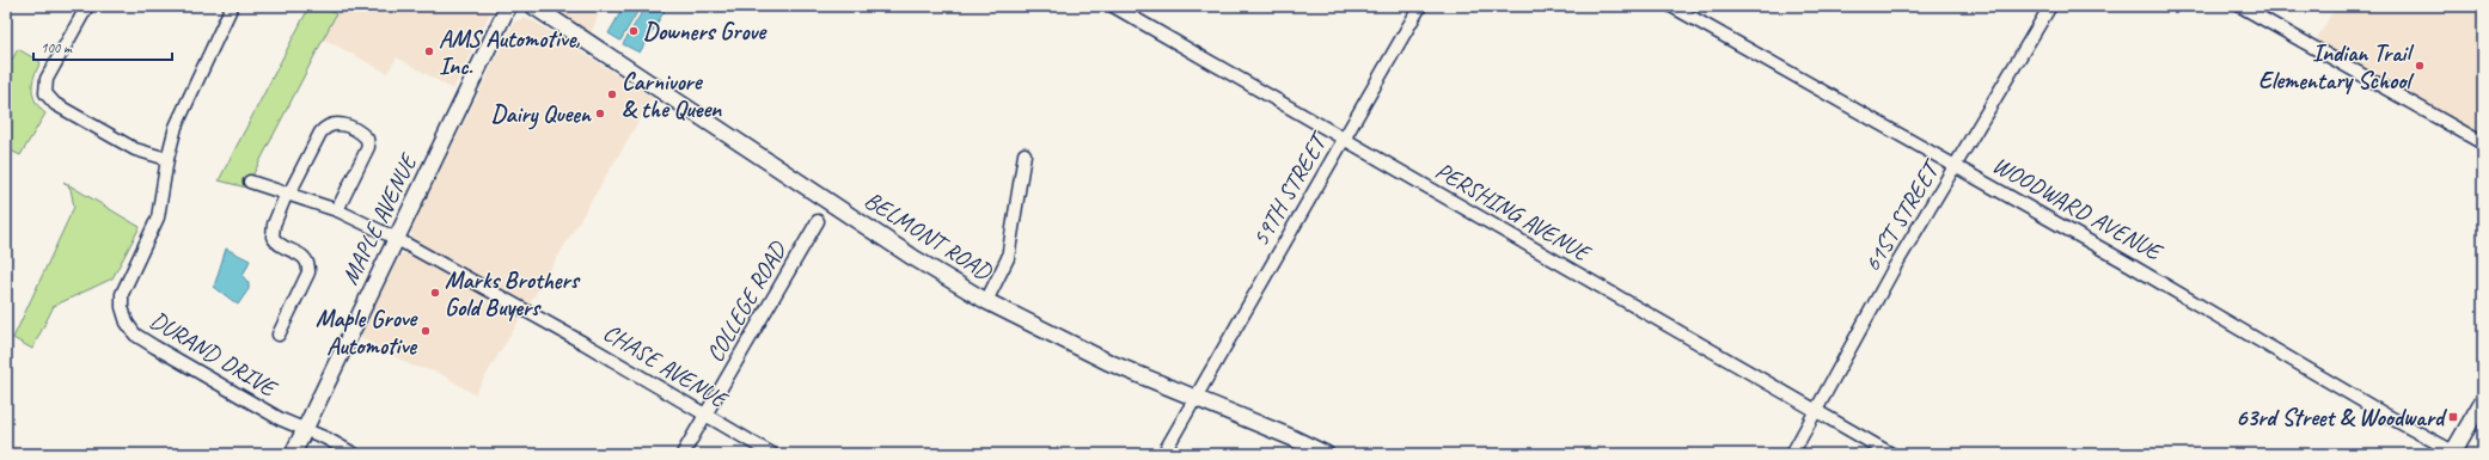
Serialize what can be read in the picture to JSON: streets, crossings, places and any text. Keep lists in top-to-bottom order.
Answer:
{
  "streets": {
    "main road": ["MAPLE AVENUE", "BELMONT ROAD"],
    "street": [
      "59TH STREET",
      "WOODWARD AVENUE",
      "PERSHING AVENUE",
      "61ST STREET",
      "COLLEGE ROAD",
      "DURAND DRIVE",
      "CHASE AVENUE"
    ]
  },
  "crossings": [
    ["59TH STREET", "PERSHING AVENUE"],
    ["59TH STREET", "BELMONT ROAD"],
    ["WOODWARD AVENUE", "61ST STREET"],
    ["PERSHING AVENUE", "61ST STREET"],
    ["MAPLE AVENUE", "DURAND DRIVE"],
    ["MAPLE AVENUE", "CHASE AVENUE"],
    ["COLLEGE ROAD", "CHASE AVENUE"]
  ],
  "places": {
    "other": [
      "Downers Grove",
      "AMS Automotive, Inc.",
      "Indian Trail Elementary School",
      "Carnivore & the Queen",
      "Dairy Queen",
      "Marks Brothers Gold Buyers",
      "Maple Grove Automotive"
    ],
    "transit": ["63rd Street & Woodward"]
  },
  "scale_bar": "100 m"
}
